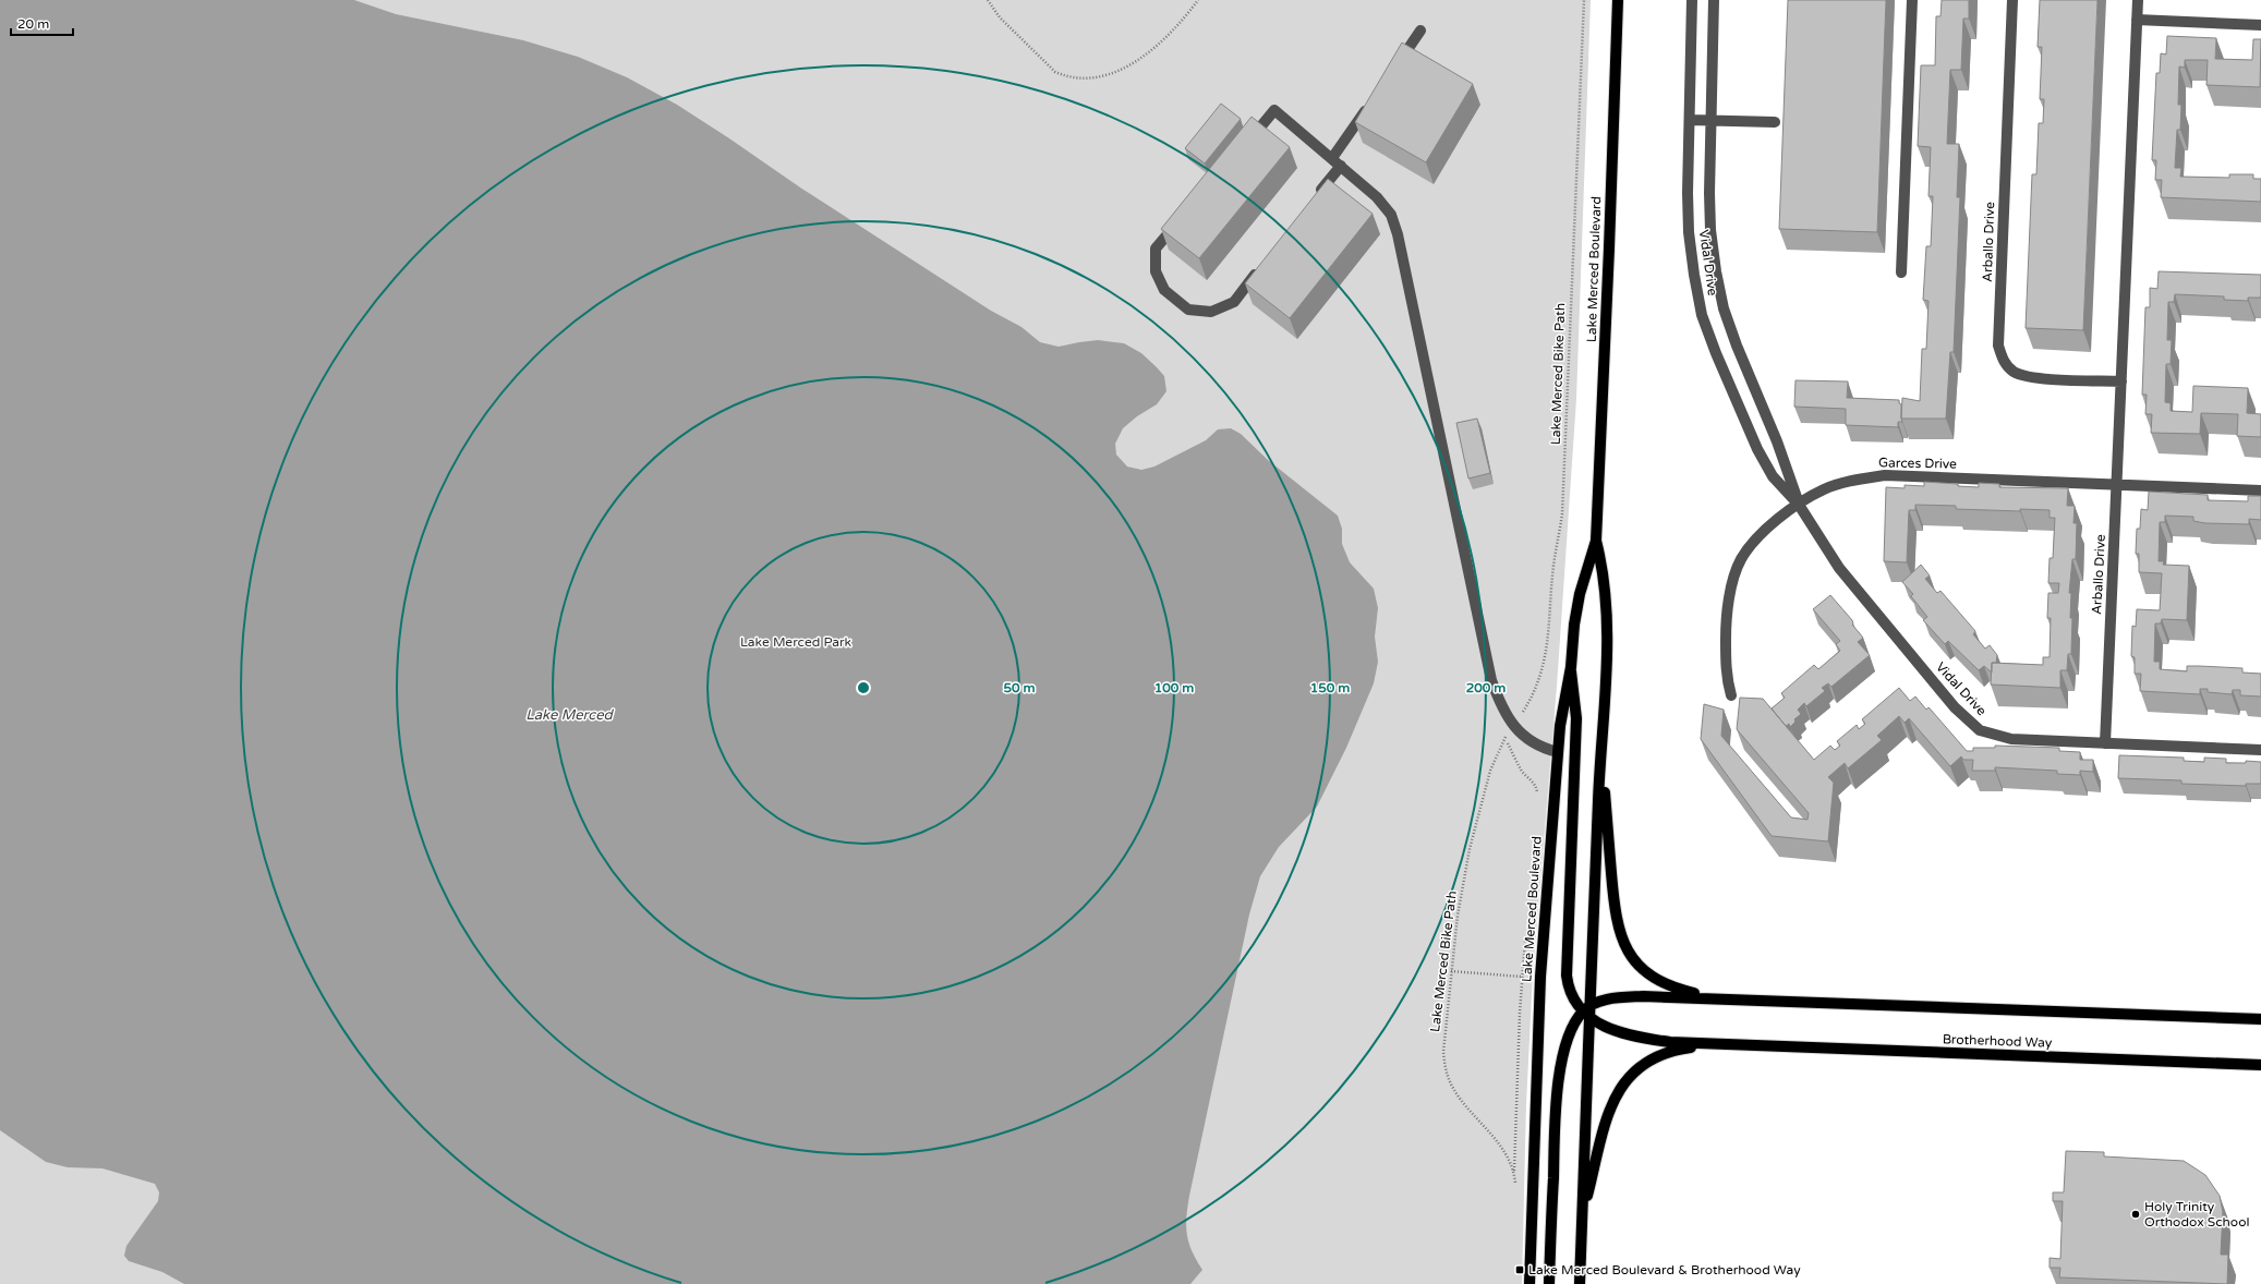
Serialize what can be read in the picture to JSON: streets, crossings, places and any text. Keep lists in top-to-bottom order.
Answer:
{
  "streets": {
    "main road": ["Lake Merced Boulevard", "Brotherhood Way"],
    "street": ["Arballo Drive", "Vidal Drive", "Garces Drive"],
    "path": ["Lake Merced Bike Path"]
  },
  "crossings": [
    ["Arballo Drive", "Vidal Drive"],
    ["Arballo Drive", "Garces Drive"],
    ["Vidal Drive", "Garces Drive"]
  ],
  "water": ["Lake Merced"],
  "parks": ["Lake Merced Park"],
  "places": {
    "other": ["Holy Trinity Orthodox School"],
    "transit": ["Lake Merced Boulevard & Brotherhood Way"]
  },
  "scale_bar": "20 m",
  "rings": [
    "50 m",
    "100 m",
    "150 m",
    "200 m"
  ]
}
